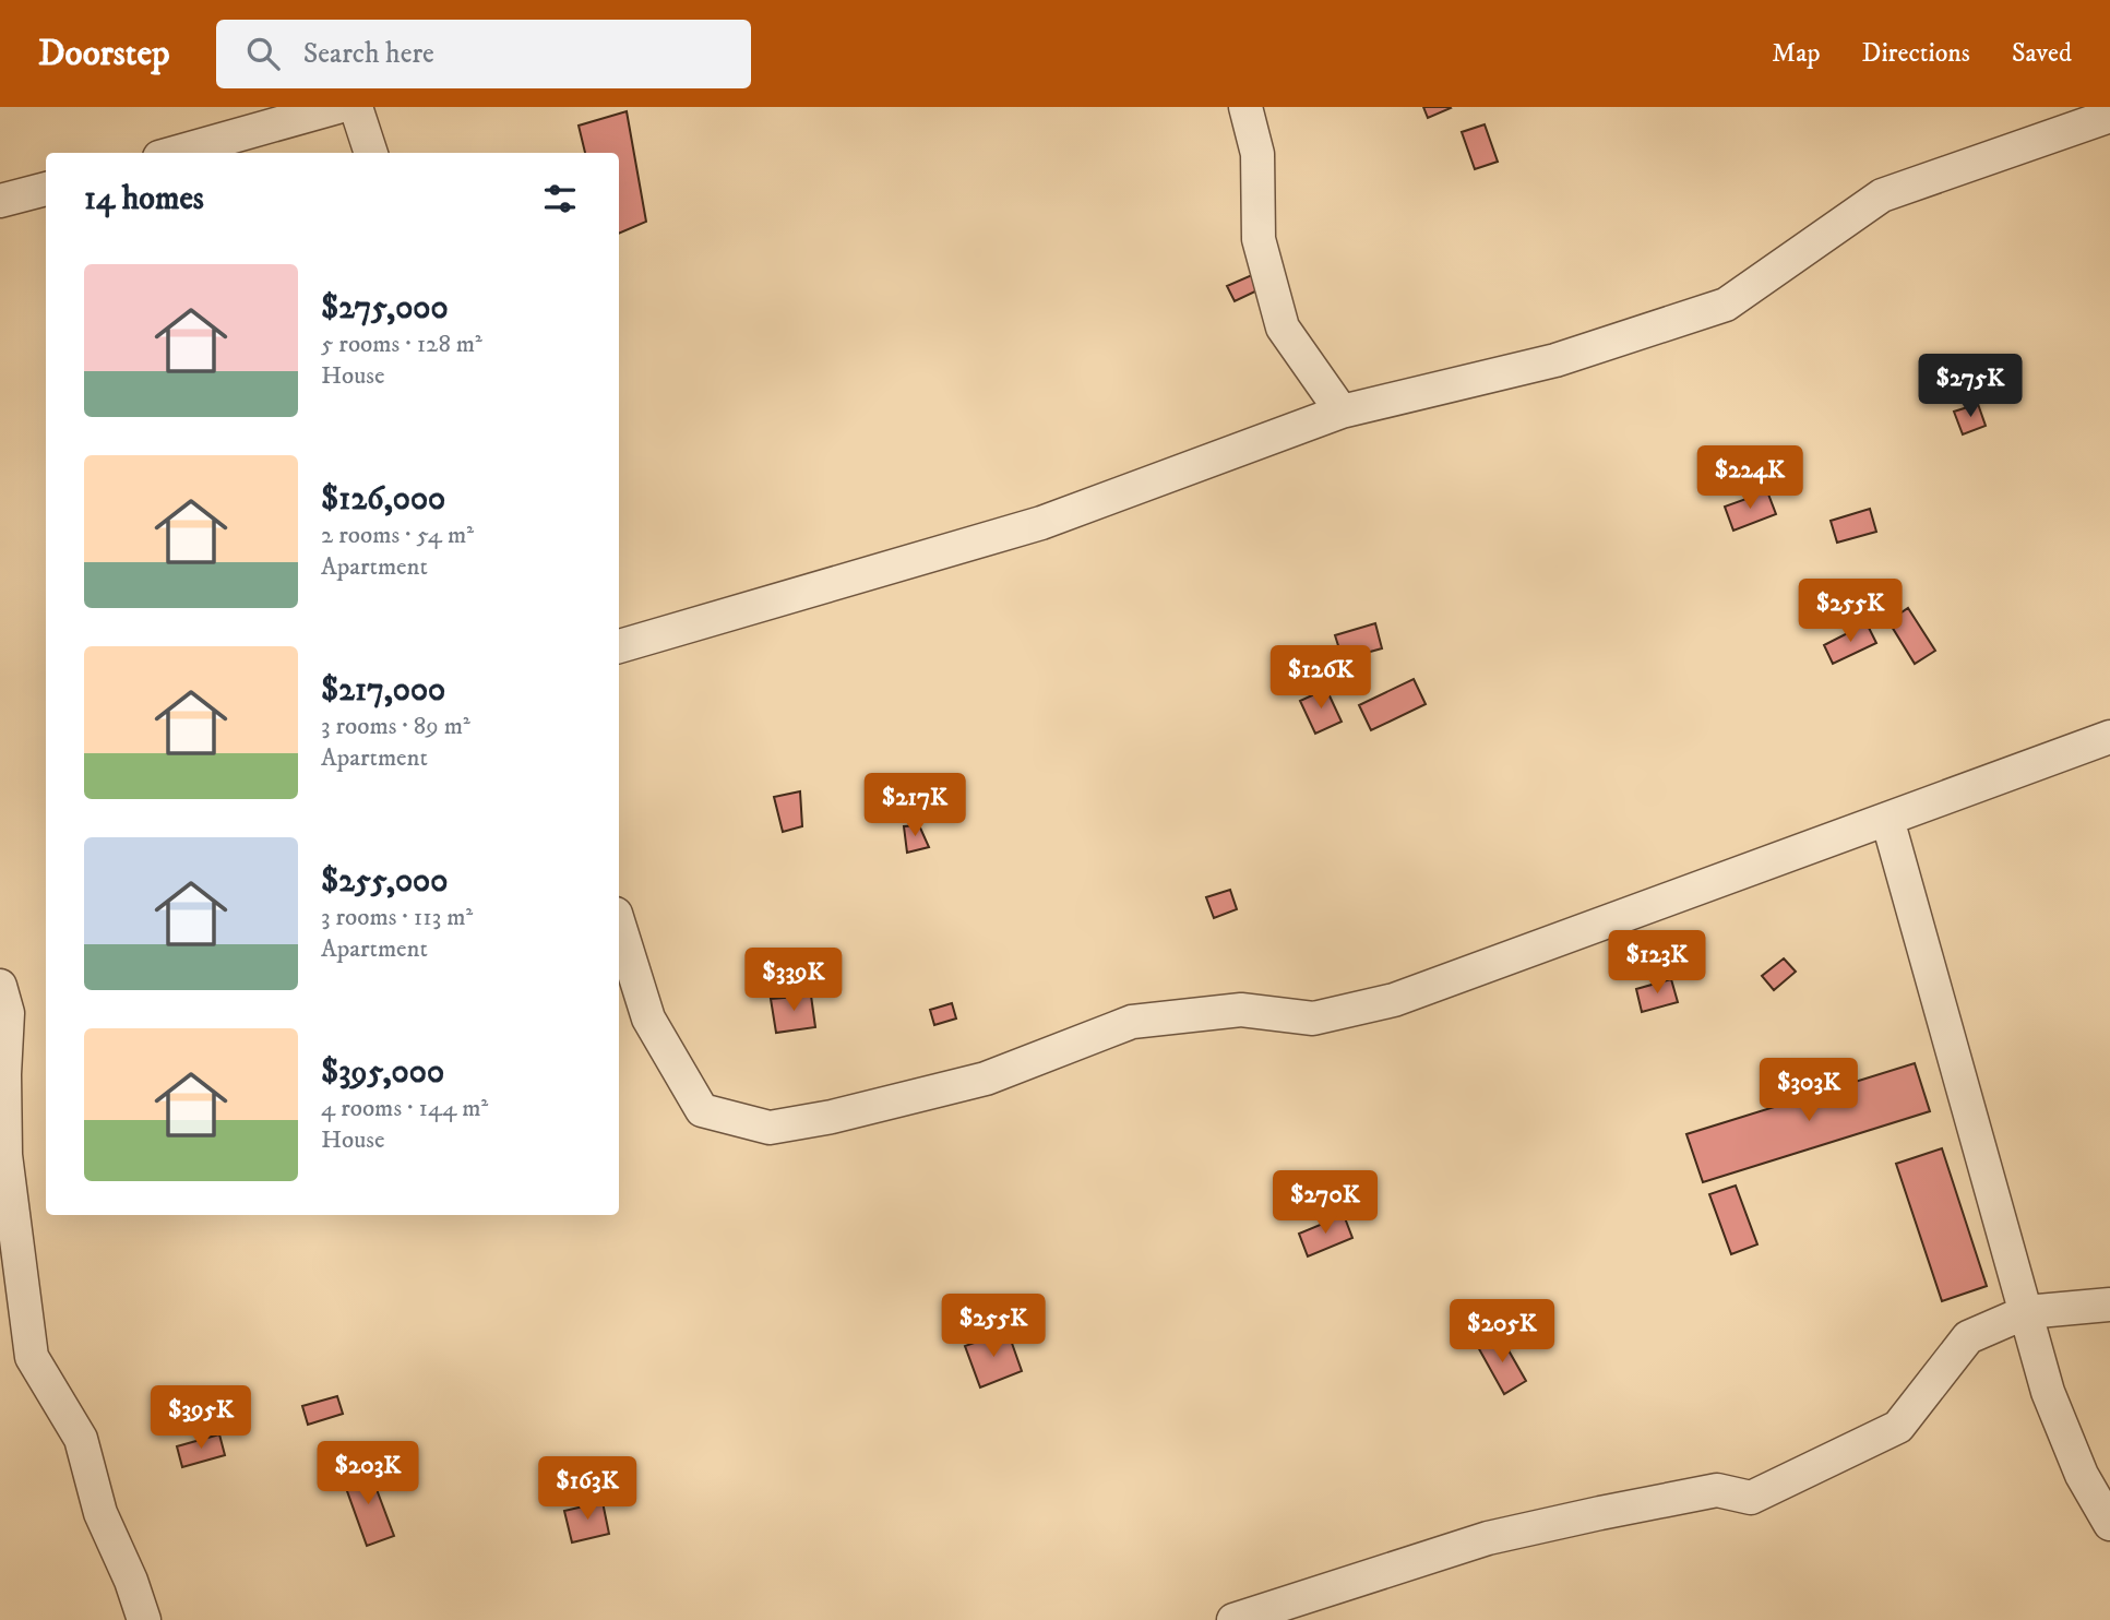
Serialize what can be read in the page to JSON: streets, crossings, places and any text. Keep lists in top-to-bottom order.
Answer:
{
  "page": {
    "header": "Doorstep",
    "search": "Search here",
    "nav": ["Map", "Directions", "Saved"],
    "heading": "14 homes",
    "list": [
      {
        "name": "$275,000",
        "note": "5 rooms · 128 m² · House"
      },
      {
        "name": "$126,000",
        "note": "2 rooms · 54 m² · Apartment"
      },
      {
        "name": "$217,000",
        "note": "3 rooms · 89 m² · Apartment"
      },
      {
        "name": "$255,000",
        "note": "3 rooms · 113 m² · Apartment"
      },
      {
        "name": "$395,000",
        "note": "4 rooms · 144 m² · House"
      }
    ],
    "price": [
      "$275K",
      "$224K",
      "$255K",
      "$126K",
      "$217K",
      "$123K",
      "$339K",
      "$303K",
      "$270K",
      "$255K",
      "$205K",
      "$395K",
      "$203K",
      "$163K"
    ]
  }
}
